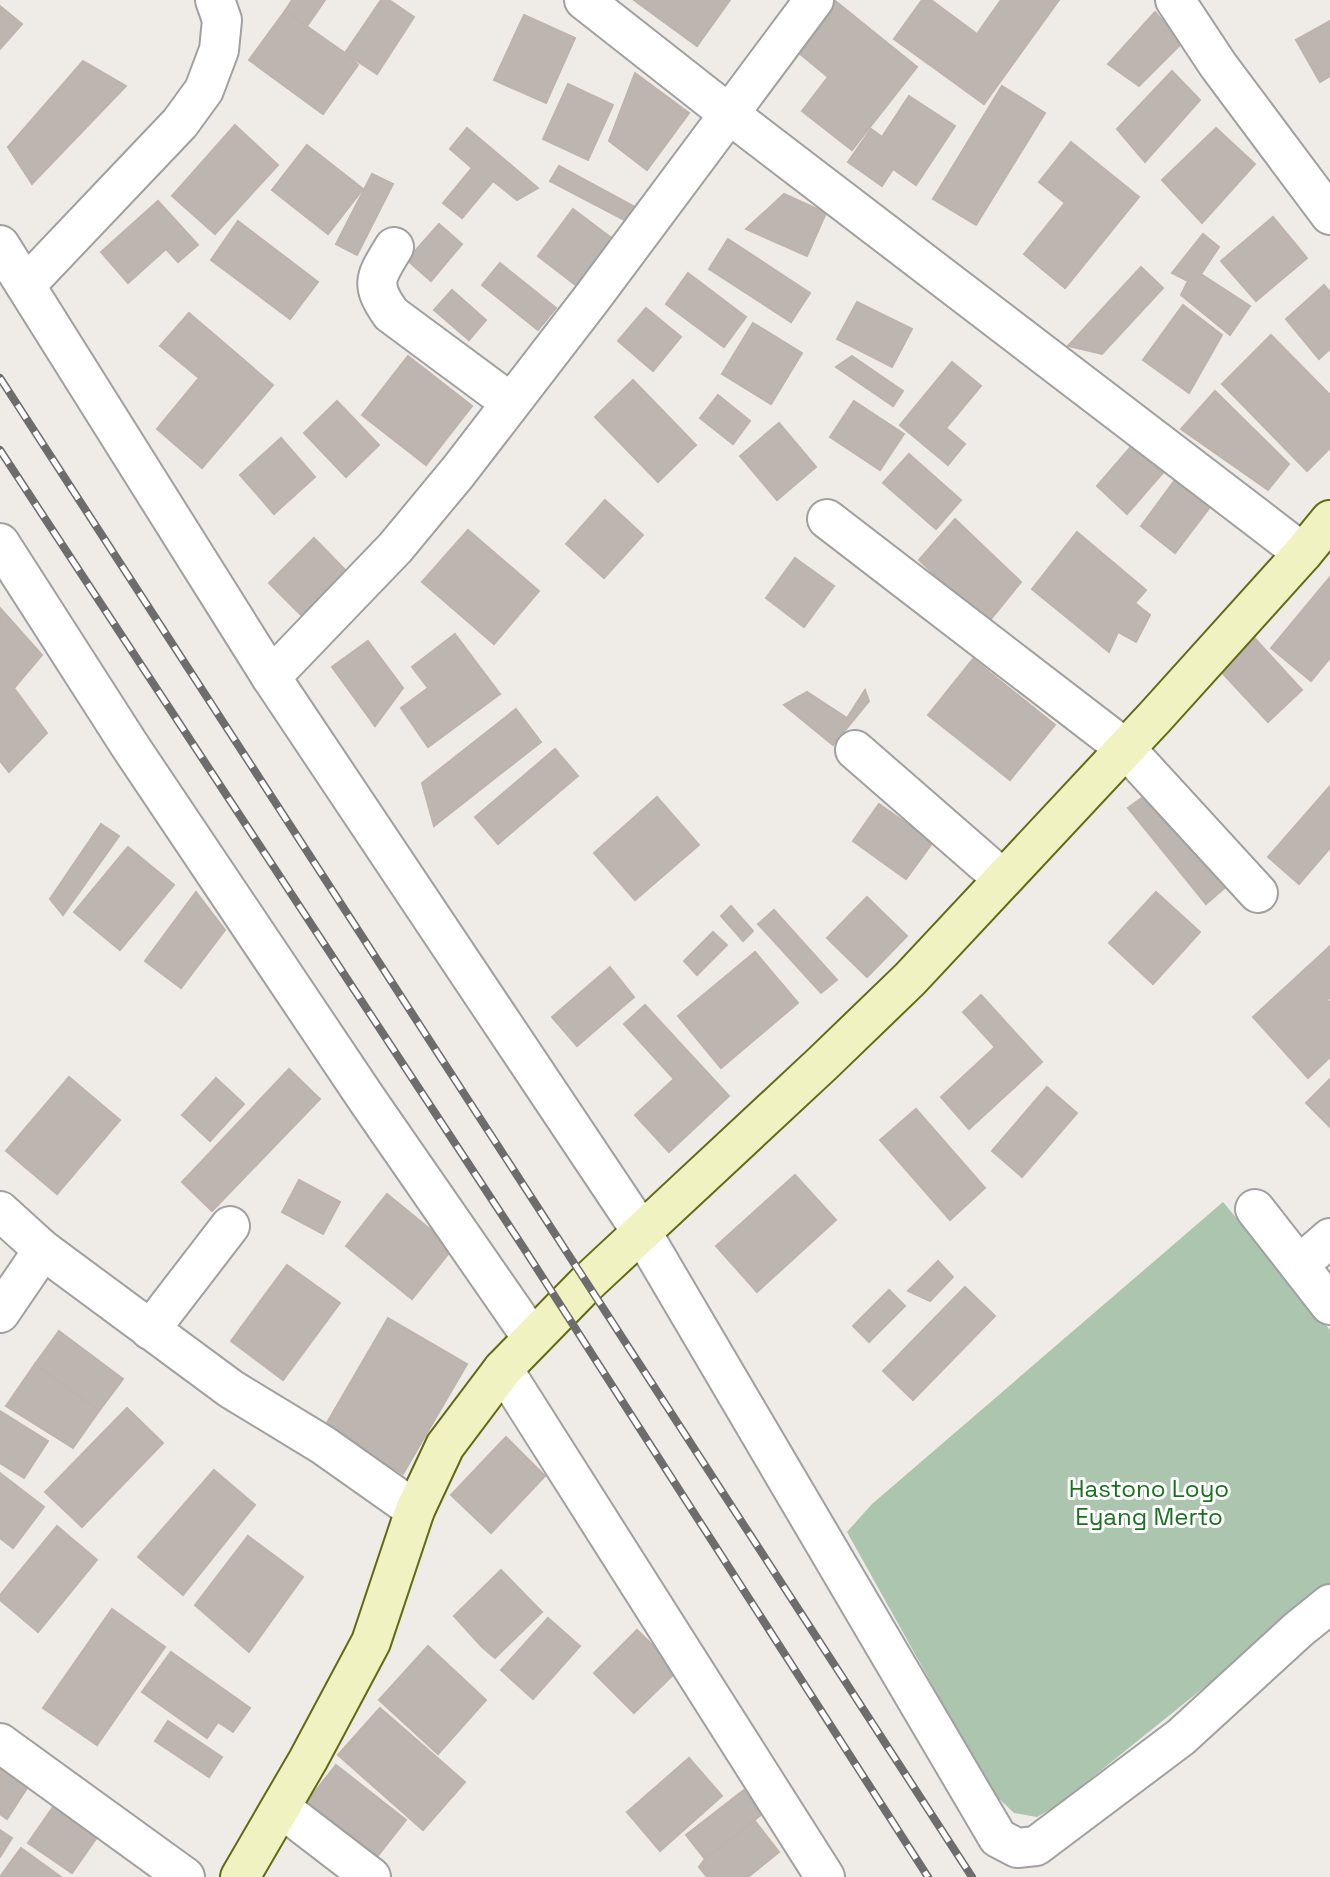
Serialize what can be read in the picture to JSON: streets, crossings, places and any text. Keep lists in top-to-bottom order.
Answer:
{
  "parks": ["Hastono Loyo Eyang Merto"]
}
